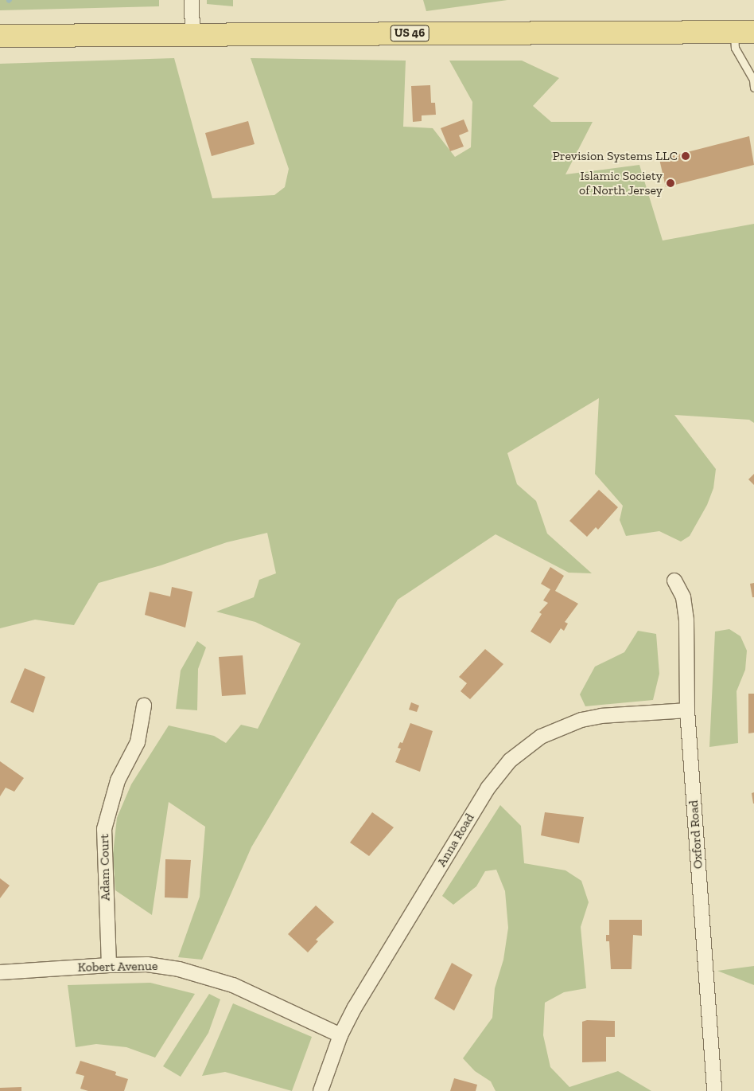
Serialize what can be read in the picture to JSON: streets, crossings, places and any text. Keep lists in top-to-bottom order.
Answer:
{
  "streets": {
    "main road": ["US 46"],
    "street": [
      "Oxford Road",
      "Anna Road",
      "Adam Court",
      "Kobert Avenue"
    ]
  },
  "crossings": [
    ["Oxford Road", "Anna Road"],
    ["Anna Road", "Kobert Avenue"],
    ["Adam Court", "Kobert Avenue"]
  ],
  "places": ["Prevision Systems LLC", "Islamic Society of North Jersey"]
}
